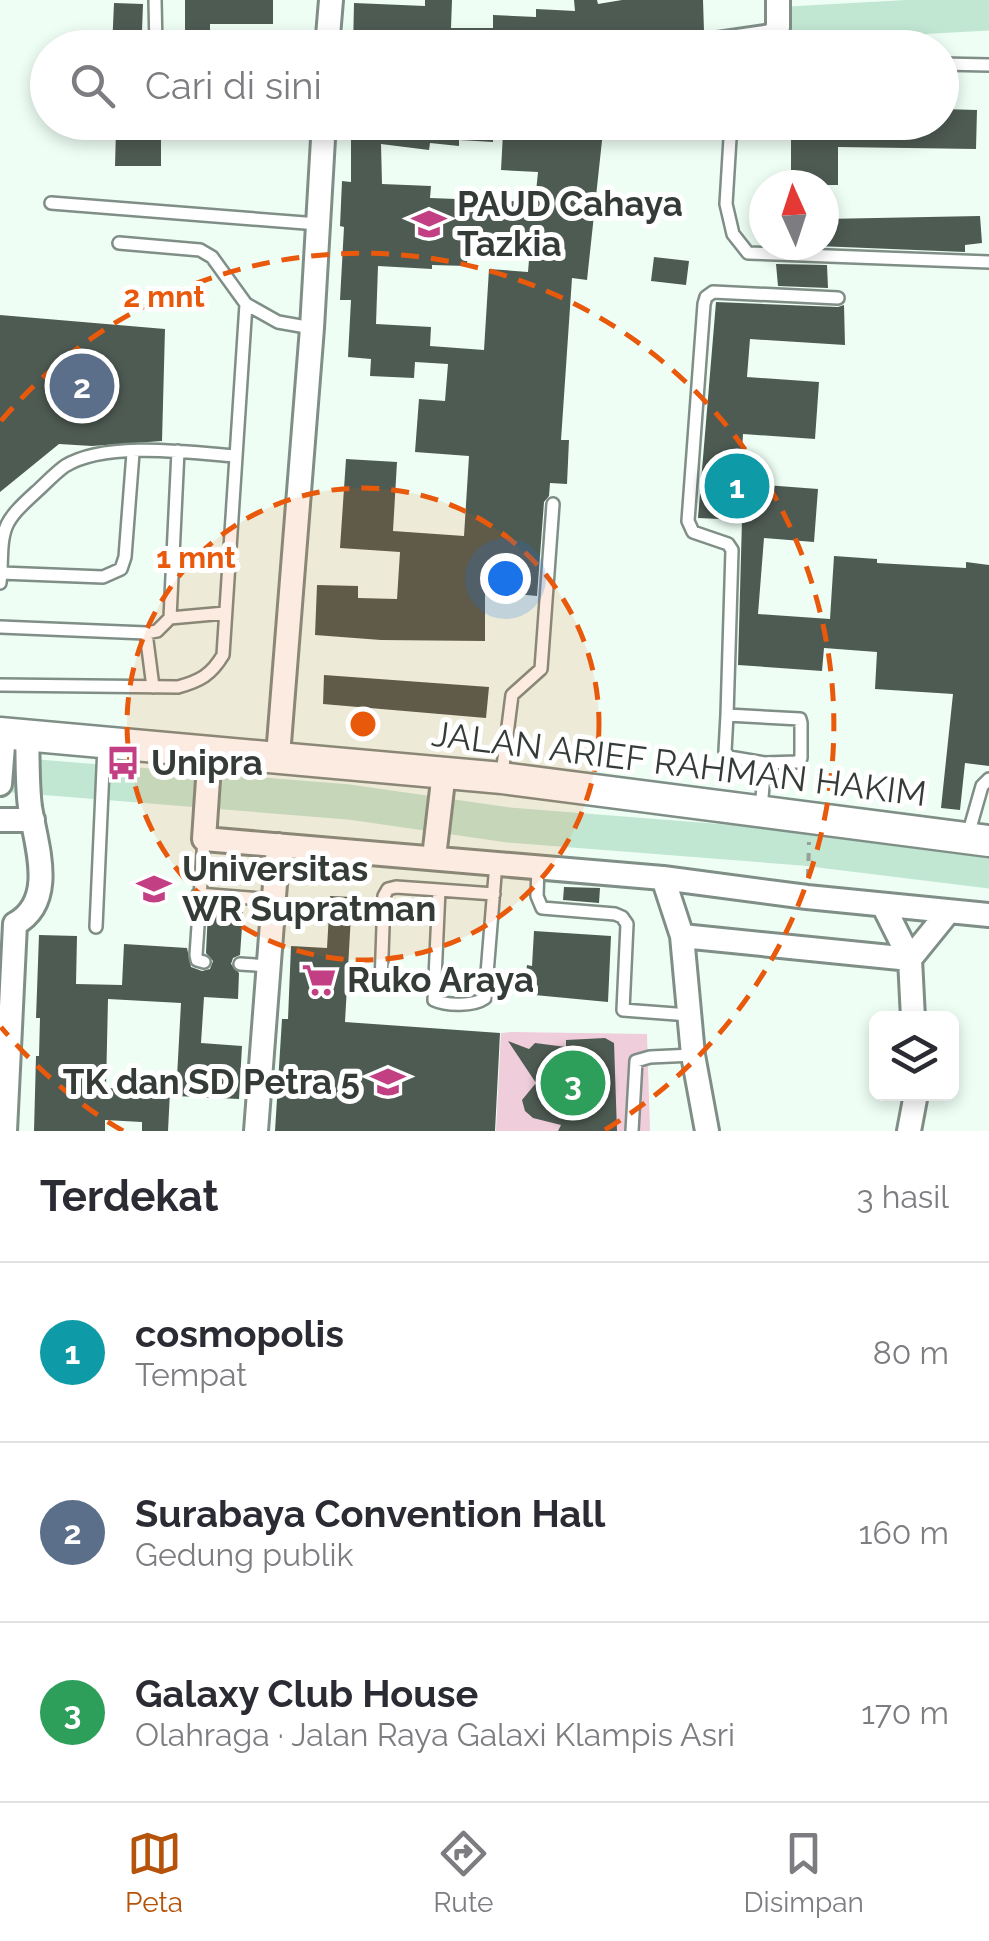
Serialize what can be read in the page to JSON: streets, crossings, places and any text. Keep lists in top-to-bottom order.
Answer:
{
  "streets": {
    "main road": ["JALAN ARIEF RAHMAN HAKIM"]
  },
  "places": {
    "school or university": ["PAUD Cahaya Tazkia", "Universitas WR Supratman", "TK dan SD Petra 5"],
    "bus stop": ["Unipra"],
    "supermarket": ["Ruko Araya"]
  },
  "north": "top",
  "page": {
    "search": "Cari di sini",
    "pins": ["2", "1", "3"],
    "heading": ["Terdekat", "3 hasil"],
    "list": [
      {
        "mark": "1",
        "name": "cosmopolis",
        "note": "Tempat",
        "value": "80 m"
      },
      {
        "mark": "2",
        "name": "Surabaya Convention Hall",
        "note": "Gedung publik",
        "value": "160 m"
      },
      {
        "mark": "3",
        "name": "Galaxy Club House",
        "note": "Olahraga · Jalan Raya Galaxi Klampis Asri",
        "value": "170 m"
      }
    ],
    "nav": ["Peta", "Rute", "Disimpan"]
  },
  "rings": ["2 mnt", "1 mnt"]
}
